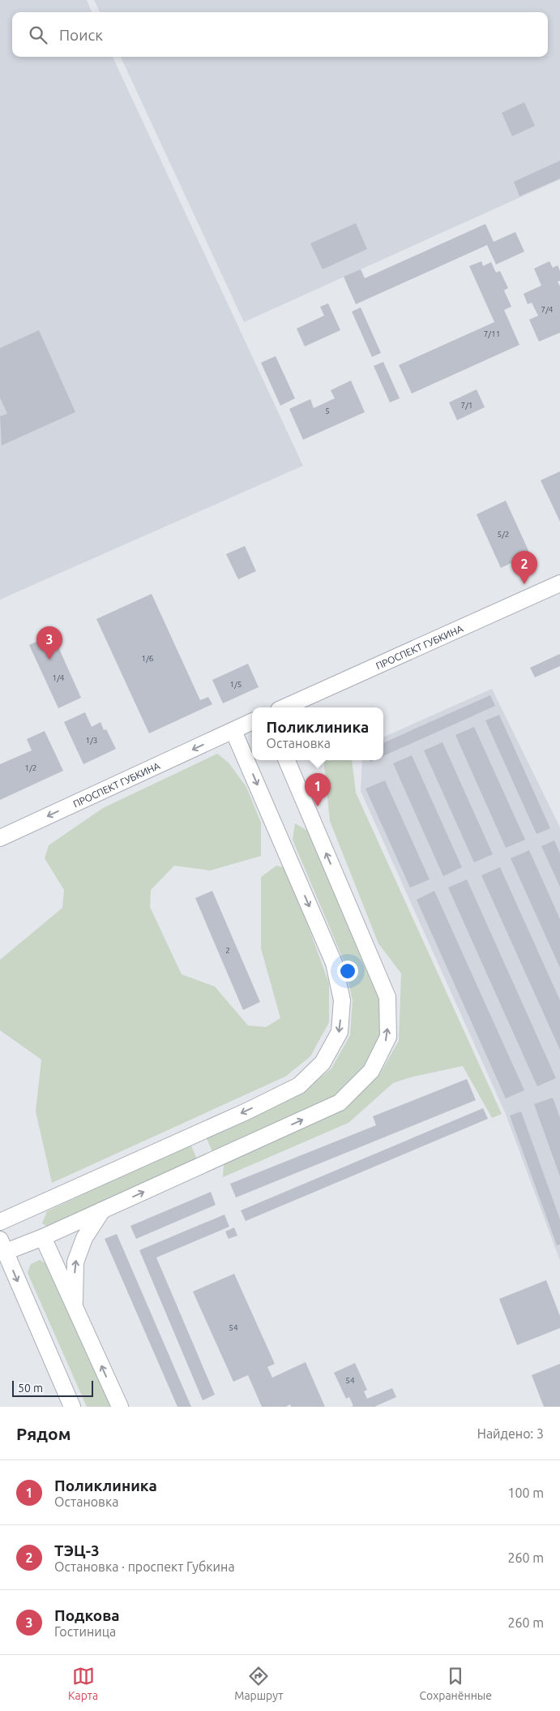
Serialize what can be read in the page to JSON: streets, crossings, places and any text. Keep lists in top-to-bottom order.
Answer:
{
  "streets": {
    "main road": ["ПРОСПЕКТ ГУБКИНА"]
  },
  "one_way": ["ПРОСПЕКТ ГУБКИНА"],
  "house_numbers": [
    "7/4",
    "7/11",
    "7/1",
    "5",
    "5/2",
    "1/6",
    "1/4",
    "1/5",
    "1/3",
    "1/2",
    "2",
    "54",
    "54"
  ],
  "scale_bar": "50 m",
  "page": {
    "search": "Поиск",
    "pins": ["2", "3", "1"],
    "popup": ["Поликлиника", "Остановка"],
    "scale": "50 m",
    "heading": ["Рядом", "Найдено: 3"],
    "list": [
      {
        "mark": "1",
        "name": "Поликлиника",
        "note": "Остановка",
        "value": "100 m"
      },
      {
        "mark": "2",
        "name": "ТЭЦ-3",
        "note": "Остановка · проспект Губкина",
        "value": "260 m"
      },
      {
        "mark": "3",
        "name": "Подкова",
        "note": "Гостиница",
        "value": "260 m"
      }
    ],
    "nav": ["Карта", "Маршрут", "Сохранённые"]
  }
}
